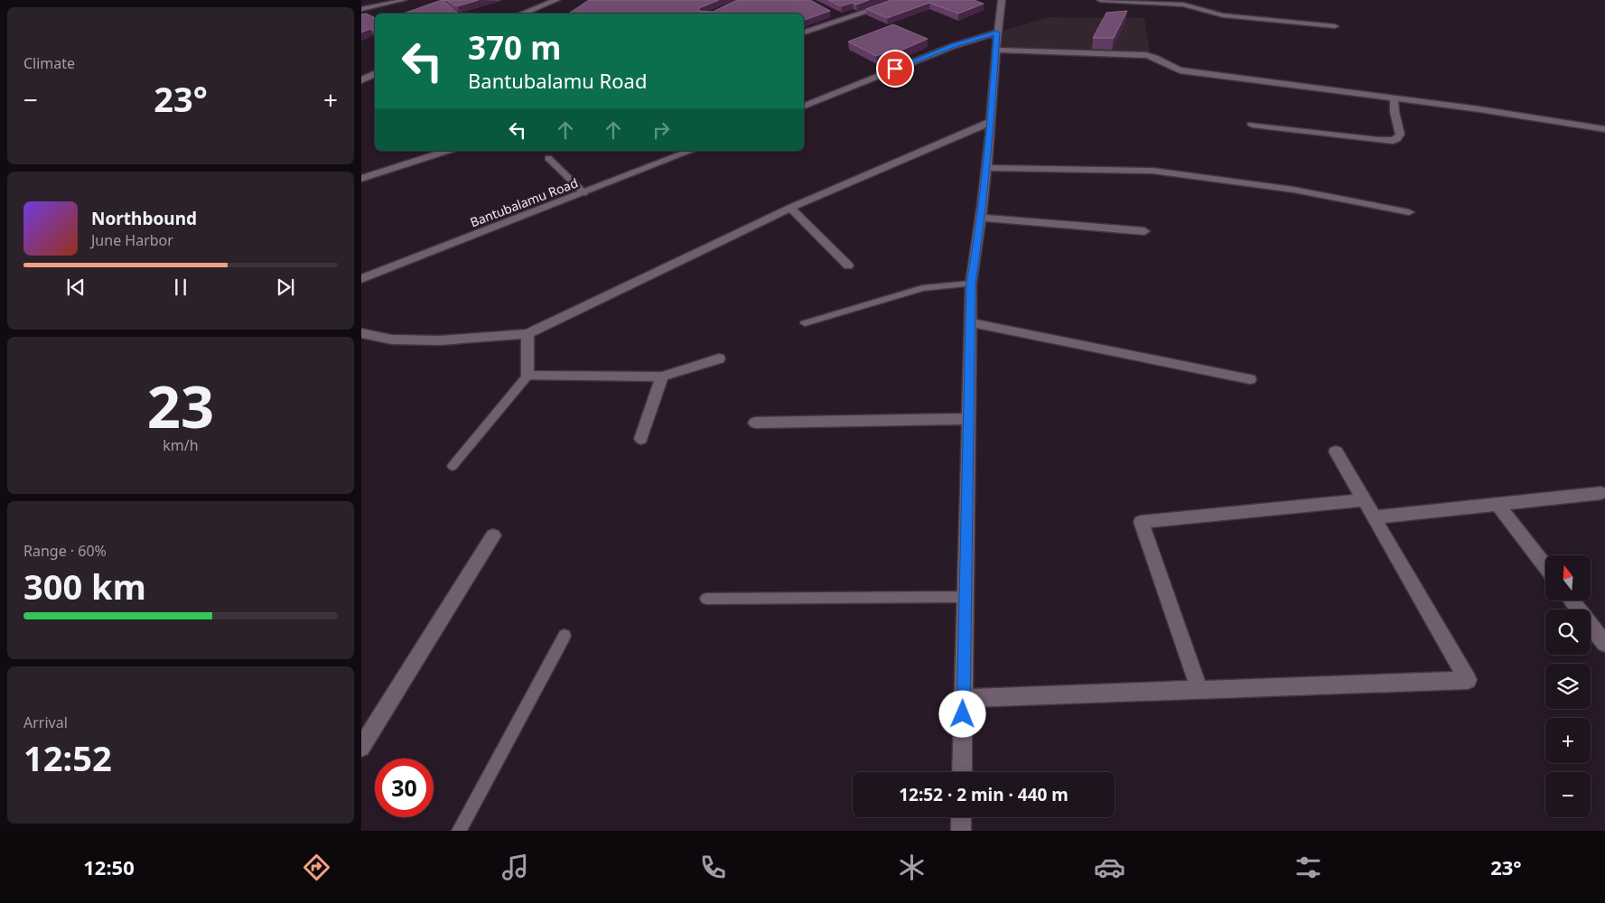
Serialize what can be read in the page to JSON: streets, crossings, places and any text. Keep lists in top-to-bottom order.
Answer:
{
  "streets": {
    "street": ["Bantubalamu Road"]
  },
  "north": "top",
  "page": {
    "tile": [
      "Climate",
      ["23", "km/h"],
      ["Range · 60%", "300 km"],
      ["Arrival", "12:52"]
    ],
    "turn": ["370 m", "Bantubalamu Road"],
    "heat": ["−", "23°", "+"],
    "song": ["Northbound", "June Harbor"],
    "map_buttons": ["+", "−"],
    "limit": "30",
    "trip": "12:52 · 2 min · 440 m",
    "tabs": ["12:50", "23°"]
  }
}
